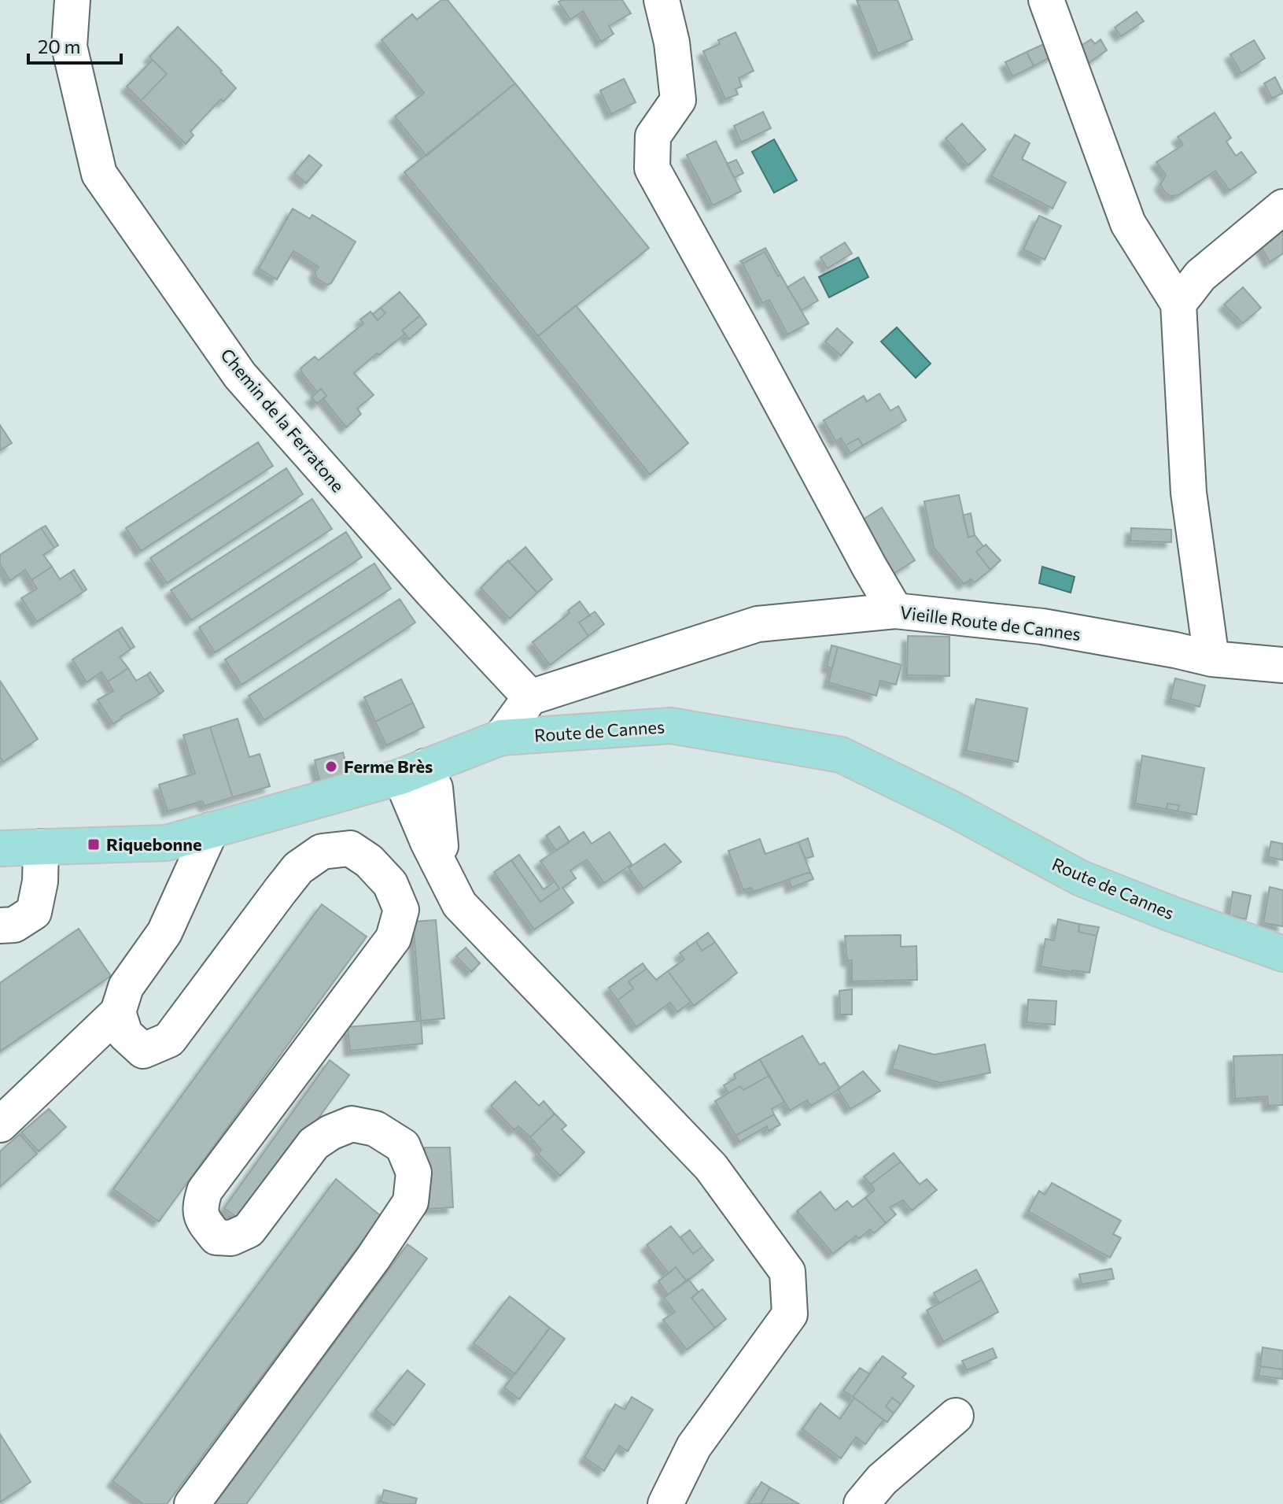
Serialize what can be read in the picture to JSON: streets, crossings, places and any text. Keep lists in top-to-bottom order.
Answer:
{
  "streets": {
    "main road": ["Route de Cannes"],
    "street": ["Chemin de la Ferratone", "Vieille Route de Cannes"]
  },
  "crossings": [
    ["Chemin de la Ferratone", "Vieille Route de Cannes"]
  ],
  "places": {
    "other": ["Ferme Brès"],
    "transit": ["Riquebonne"]
  },
  "scale_bar": "20 m"
}
